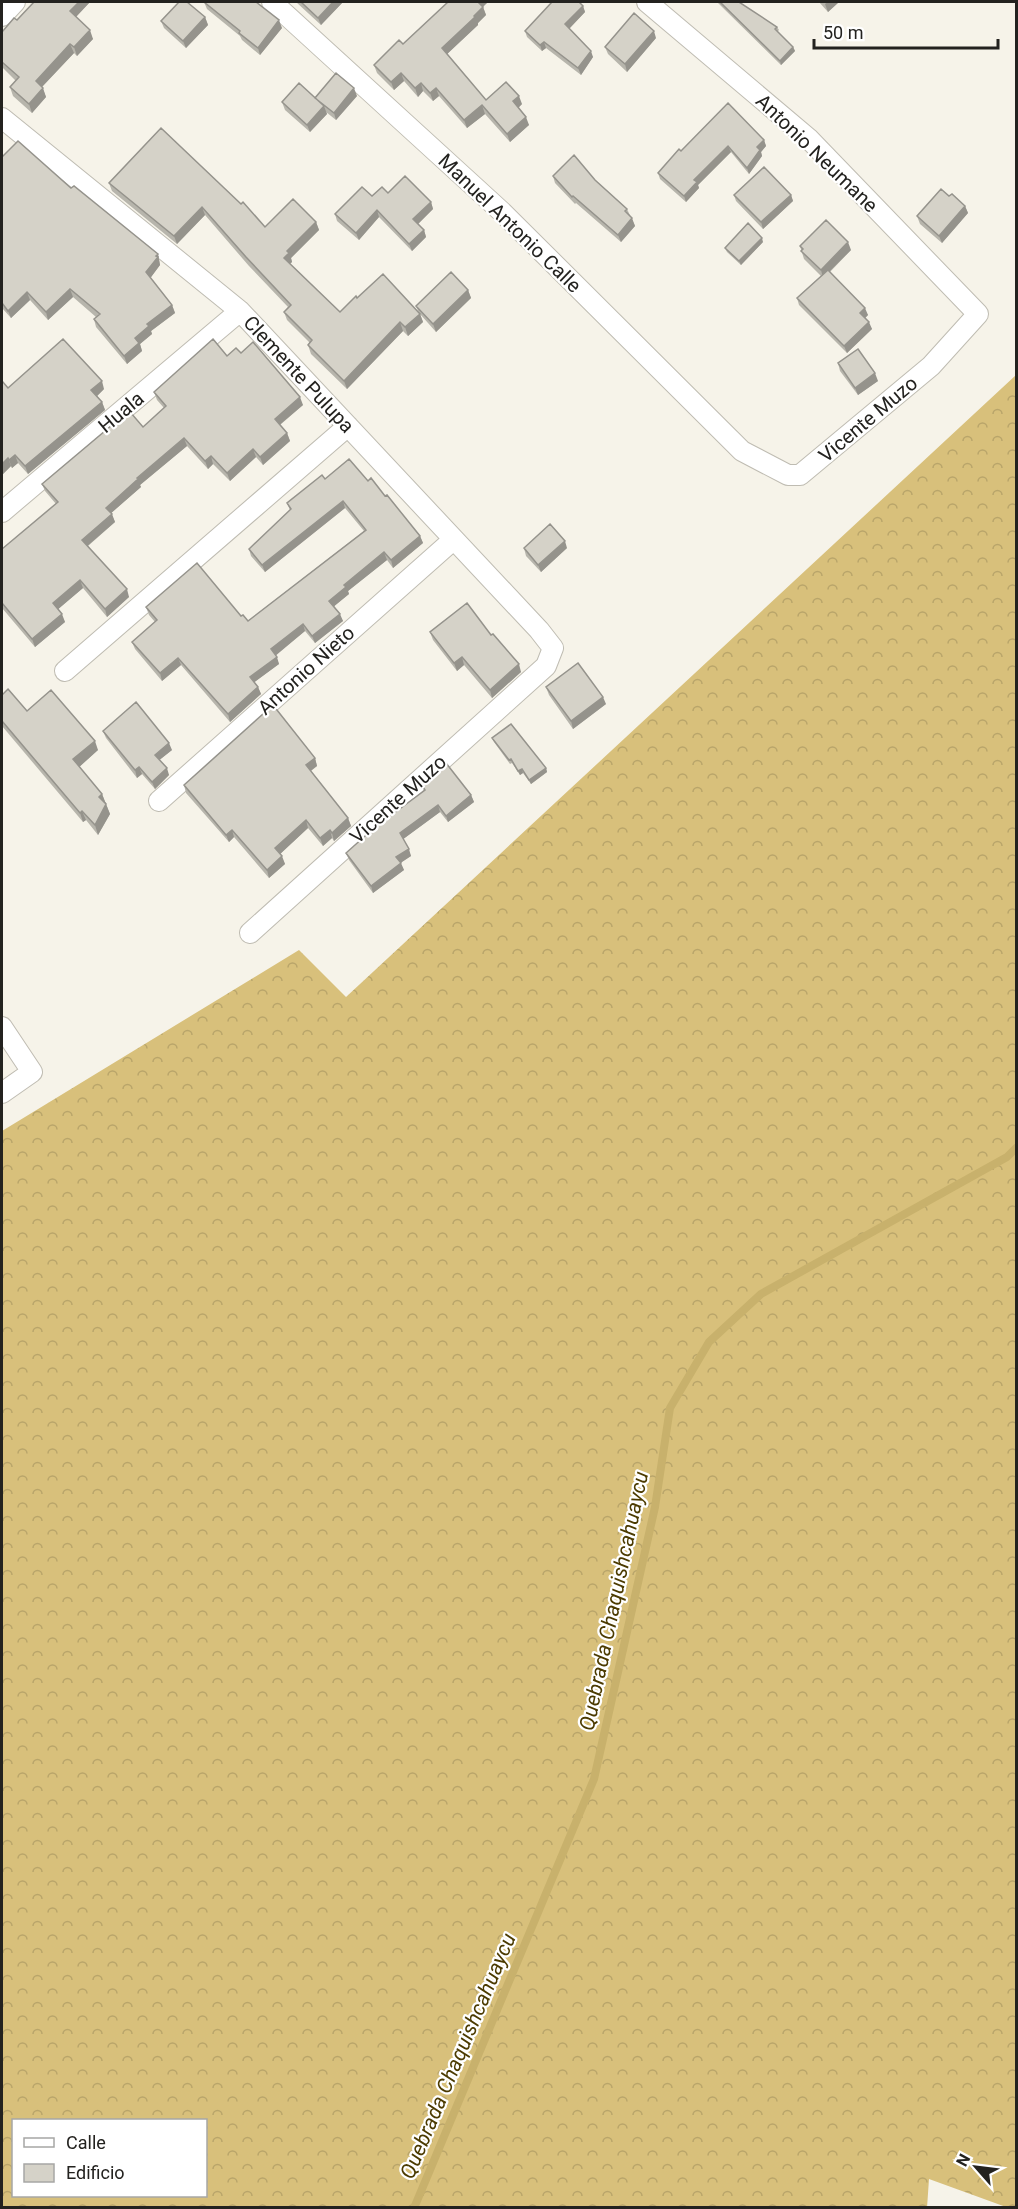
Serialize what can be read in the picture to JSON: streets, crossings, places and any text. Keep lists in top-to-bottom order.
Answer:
{
  "streets": {
    "street": [
      "Antonio Neumane",
      "Manuel Antonio Calle",
      "Clemente Pulupa",
      "Huala",
      "Vicente Muzo",
      "Antonio Nieto"
    ]
  },
  "crossings": [
    ["Antonio Neumane", "Vicente Muzo"],
    ["Manuel Antonio Calle", "Vicente Muzo"],
    ["Clemente Pulupa", "Huala"],
    ["Clemente Pulupa", "Vicente Muzo"],
    ["Clemente Pulupa", "Antonio Nieto"]
  ],
  "water": ["Quebrada Chaquishcahuaycu"],
  "legend": ["Calle", "Edificio"],
  "scale_bar": "50 m",
  "north": "top left"
}
